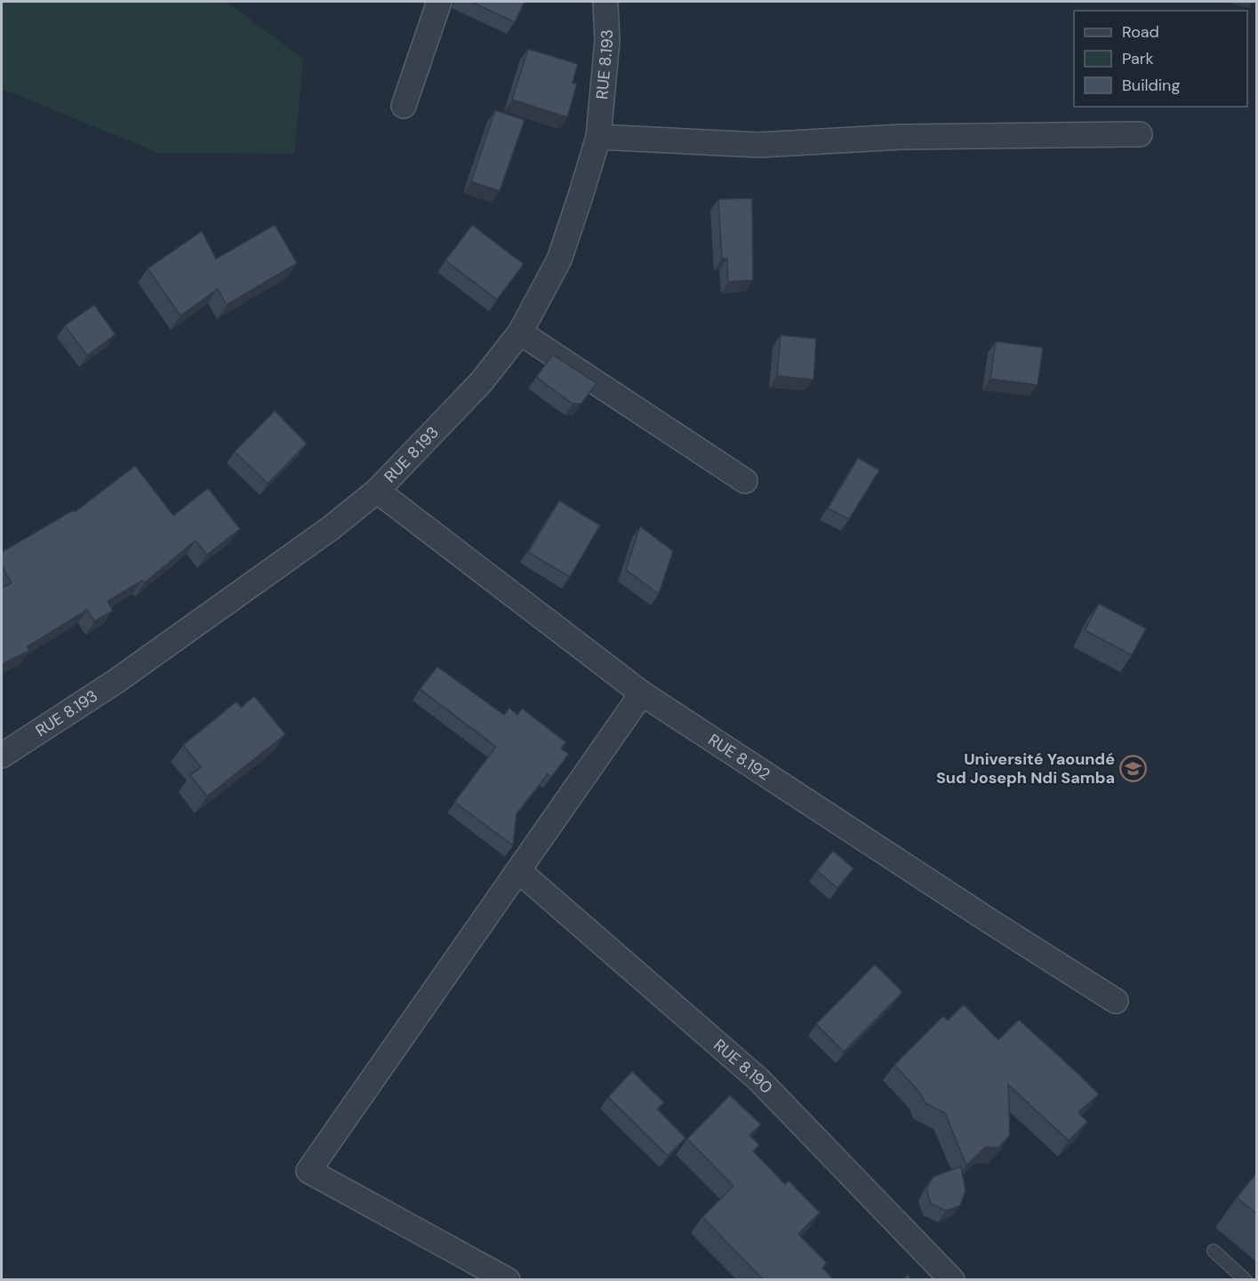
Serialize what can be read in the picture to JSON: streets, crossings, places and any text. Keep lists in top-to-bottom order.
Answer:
{
  "streets": {
    "street": ["RUE 8.193", "RUE 8.192", "RUE 8.190"]
  },
  "crossings": [
    ["RUE 8.193", "RUE 8.192"]
  ],
  "places": {
    "school or university": ["Université Yaoundé Sud Joseph Ndi Samba"]
  },
  "legend": ["Road", "Park", "Building"]
}
